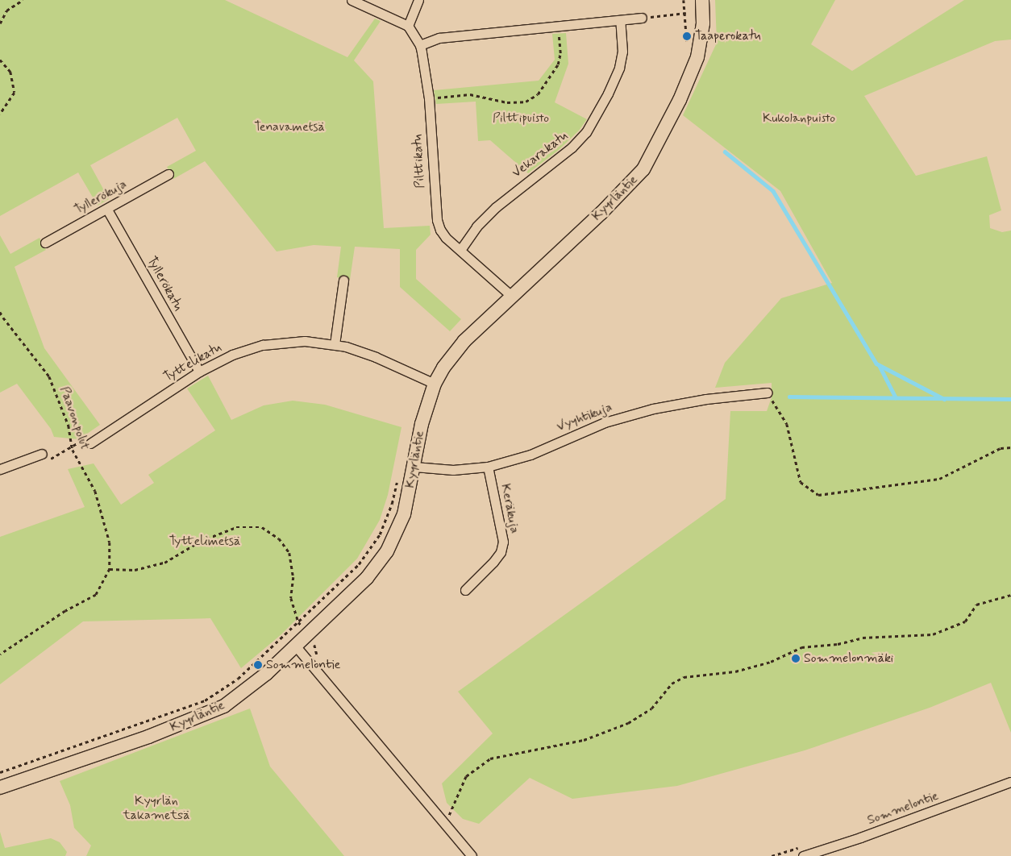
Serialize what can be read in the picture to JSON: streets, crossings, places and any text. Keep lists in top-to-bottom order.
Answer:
{
  "streets": {
    "street": [
      "Vekarakatu",
      "Pilttikatu",
      "Tyllerökuja",
      "Kyyrläntie",
      "Tyllerökatu",
      "Tyttelikatu",
      "Vyyhtikuja",
      "Keräkuja",
      "Sommelontie"
    ],
    "path": ["Paavonpolut"]
  },
  "crossings": [
    ["Vekarakatu", "Pilttikatu"],
    ["Pilttikatu", "Kyyrläntie"],
    ["Tyllerökuja", "Tyllerökatu"],
    ["Kyyrläntie", "Tyttelikatu"],
    ["Kyyrläntie", "Vyyhtikuja"],
    ["Tyllerökatu", "Tyttelikatu"],
    ["Vyyhtikuja", "Keräkuja"]
  ],
  "parks": [
    "Pilttipuisto",
    "Kukolanpuisto",
    "Tenavametsä",
    "Tyttelimetsä",
    "Kyyrlän takametsä"
  ],
  "places": ["Taaperokatu", "Sommelonmäki", "Sommelontie"]
}
